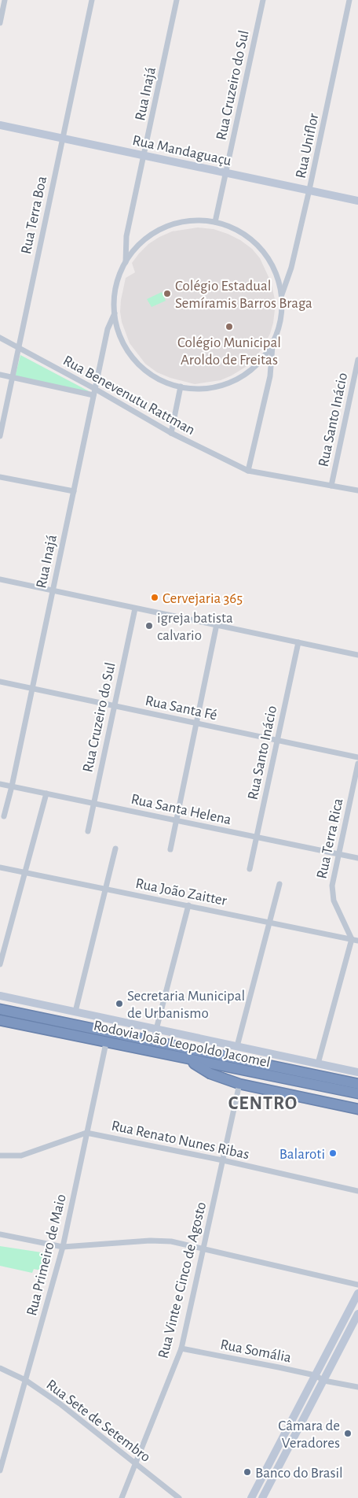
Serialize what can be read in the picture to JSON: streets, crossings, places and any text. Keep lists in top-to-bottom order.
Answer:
{
  "streets": {
    "highway": ["Rodovia João Leopoldo Jacomel"],
    "street": [
      "Rua Cruzeiro do Sul",
      "Rua Inajá",
      "Rua Uniflor",
      "Rua Mandaguaçu",
      "Rua Terra Boa",
      "Rua Benevenutu Rattman",
      "Rua Santo Inácio",
      "Rua Santa Fé",
      "Rua Santa Helena",
      "Rua Terra Rica",
      "Rua João Zaitter",
      "Rua Renato Nunes Ribas",
      "Rua Primeiro de Maio",
      "Rua Vinte e Cinco de Agosto",
      "Rua Somália",
      "Rua Sete de Setembro"
    ]
  },
  "crossings": [
    ["Rua Cruzeiro do Sul", "Rua Mandaguaçu"],
    ["Rua Cruzeiro do Sul", "Rua Santa Fé"],
    ["Rua Cruzeiro do Sul", "Rua Santa Helena"],
    ["Rua Inajá", "Rua Mandaguaçu"],
    ["Rua Inajá", "Rua Benevenutu Rattman"],
    ["Rua Inajá", "Rua Santa Fé"],
    ["Rua Inajá", "Rua Santa Helena"],
    ["Rua Uniflor", "Rua Mandaguaçu"],
    ["Rua Mandaguaçu", "Rua Terra Boa"],
    ["Rua Terra Boa", "Rua Benevenutu Rattman"],
    ["Rua Benevenutu Rattman", "Rua Santo Inácio"],
    ["Rua Santo Inácio", "Rua Santa Fé"],
    ["Rua Santo Inácio", "Rua Santa Helena"],
    ["Rua Santa Helena", "Rua Terra Rica"],
    ["Rua Terra Rica", "Rua João Zaitter"],
    ["Rodovia João Leopoldo Jacomel", "Rua Primeiro de Maio"],
    ["Rua Renato Nunes Ribas", "Rua Primeiro de Maio"],
    ["Rua Renato Nunes Ribas", "Rua Vinte e Cinco de Agosto"],
    ["Rua Primeiro de Maio", "Rua Sete de Setembro"],
    ["Rua Vinte e Cinco de Agosto", "Rua Somália"],
    ["Rua Vinte e Cinco de Agosto", "Rua Sete de Setembro"]
  ],
  "districts": ["CENTRO"],
  "places": [
    "Colégio Estadual Semíramis Barros Braga",
    "Colégio Municipal Aroldo de Freitas",
    "Cervejaria 365",
    "igreja batista calvario",
    "Secretaria Municipal de Urbanismo",
    "Balaroti",
    "Câmara de Veradores",
    "Banco do Brasil"
  ]
}
